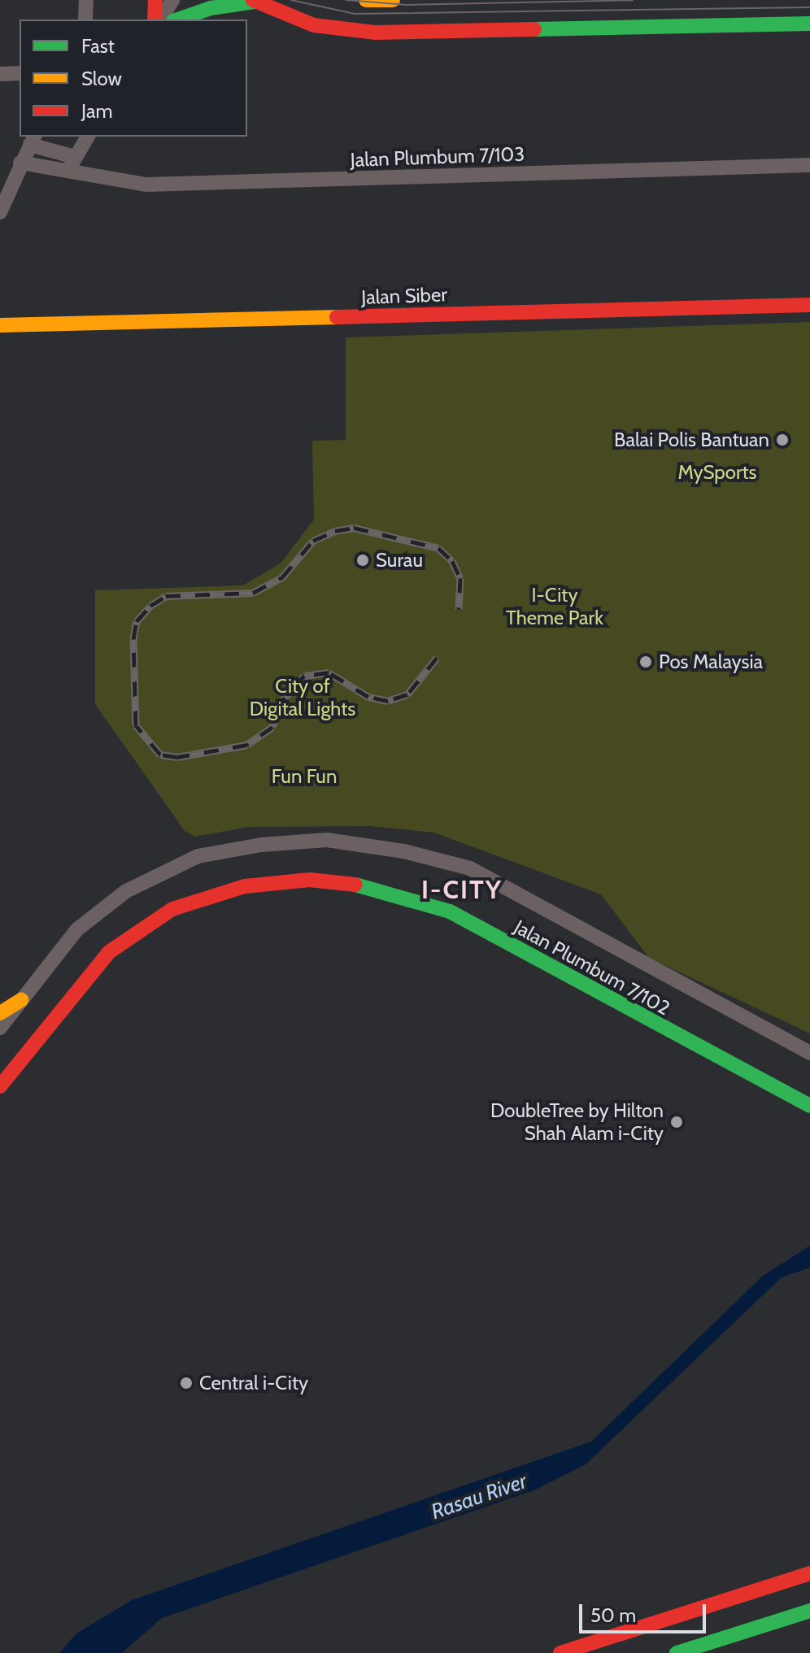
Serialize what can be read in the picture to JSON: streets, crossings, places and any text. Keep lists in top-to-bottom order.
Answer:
{
  "streets": {
    "main road": ["Jalan Siber", "Jalan Plumbum 7/102"],
    "street": ["Jalan Plumbum 7/103"]
  },
  "districts": ["I-CITY"],
  "water": ["Rasau River"],
  "parks": [
    "MySports",
    "I-City Theme Park",
    "City of Digital Lights",
    "Fun Fun"
  ],
  "places": [
    "Balai Polis Bantuan",
    "Surau",
    "Pos Malaysia",
    "DoubleTree by Hilton Shah Alam i-City",
    "Central i-City"
  ],
  "legend": ["Fast", "Slow", "Jam"],
  "scale_bar": "50 m"
}
